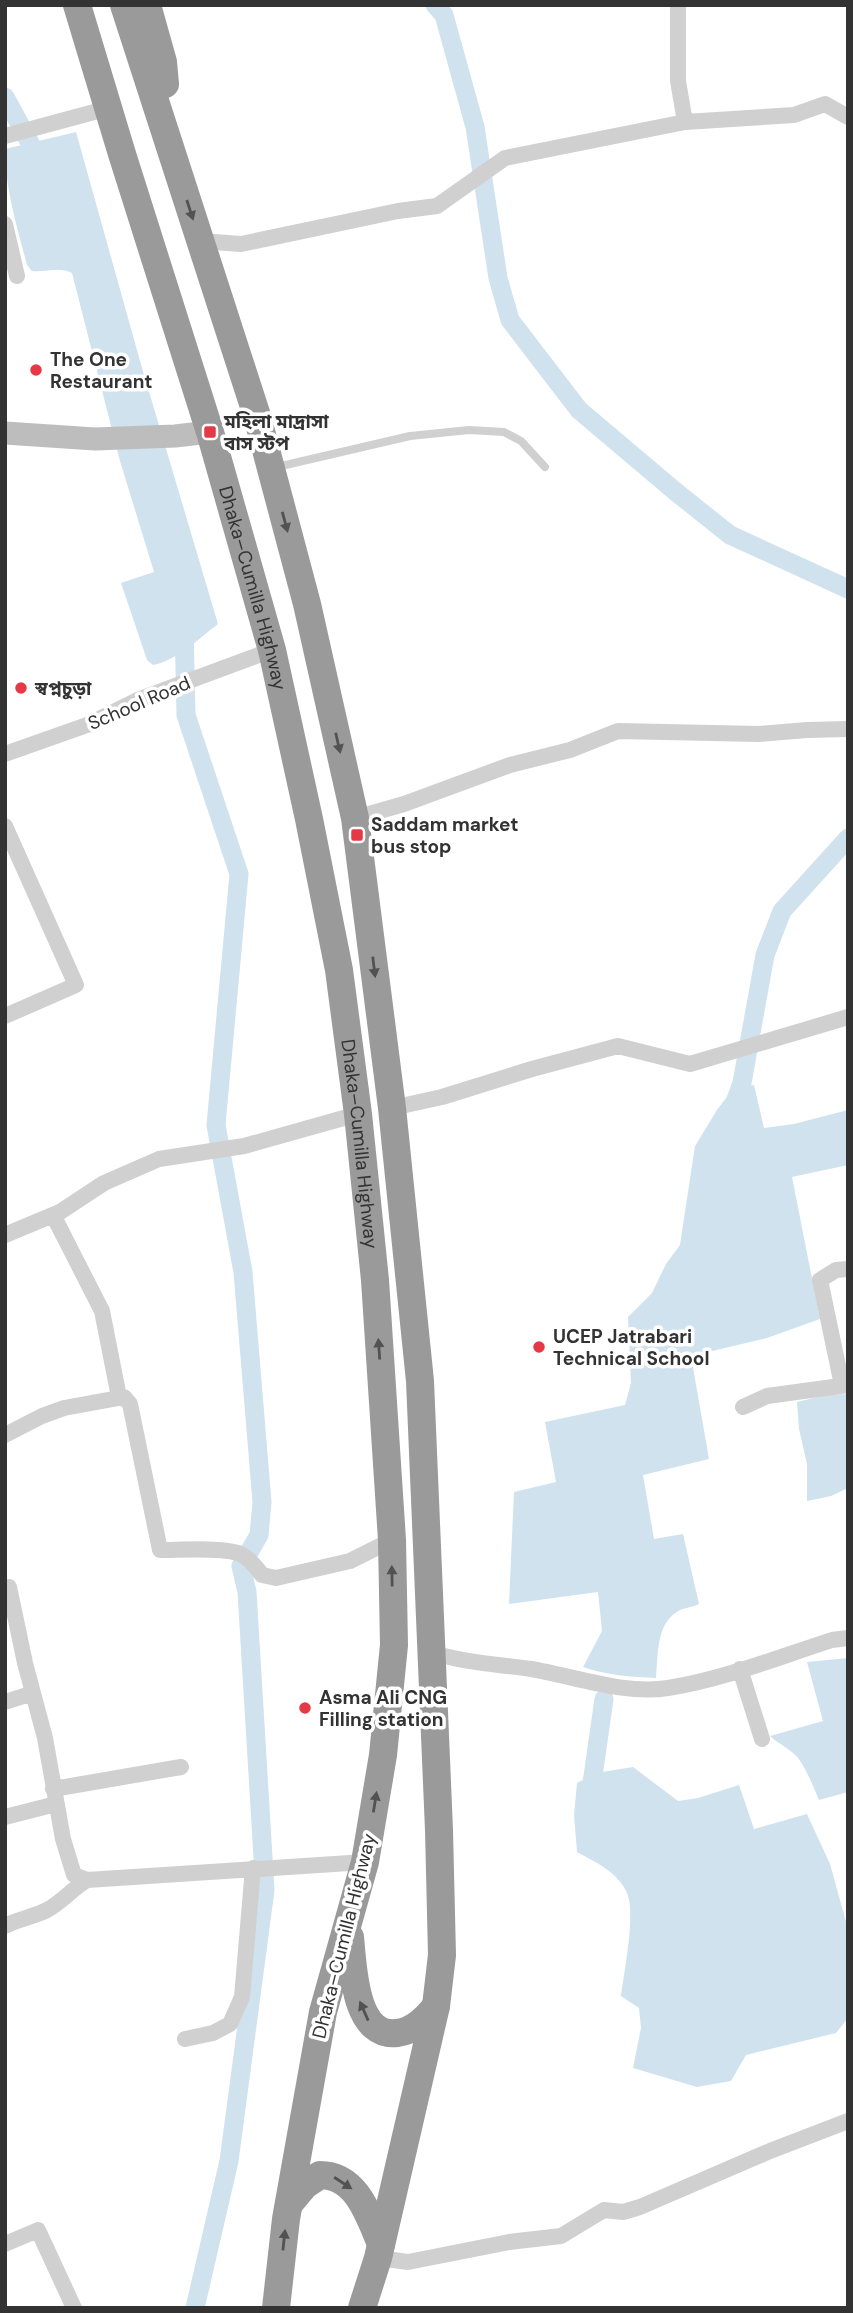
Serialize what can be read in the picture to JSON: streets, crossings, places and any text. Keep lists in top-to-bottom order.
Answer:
{
  "streets": {
    "highway": ["Dhaka–Cumilla Highway"],
    "street": ["School Road"]
  },
  "crossings": [
    ["Dhaka–Cumilla Highway", "School Road"]
  ],
  "places": {
    "other": [
      "The One Restaurant",
      "স্বপ্নচুড়া",
      "UCEP Jatrabari Technical School",
      "Asma Ali CNG Filling station"
    ],
    "transit": ["মহিলা মাদ্রাসা বাস স্টপ", "Saddam market bus stop"]
  }
}
